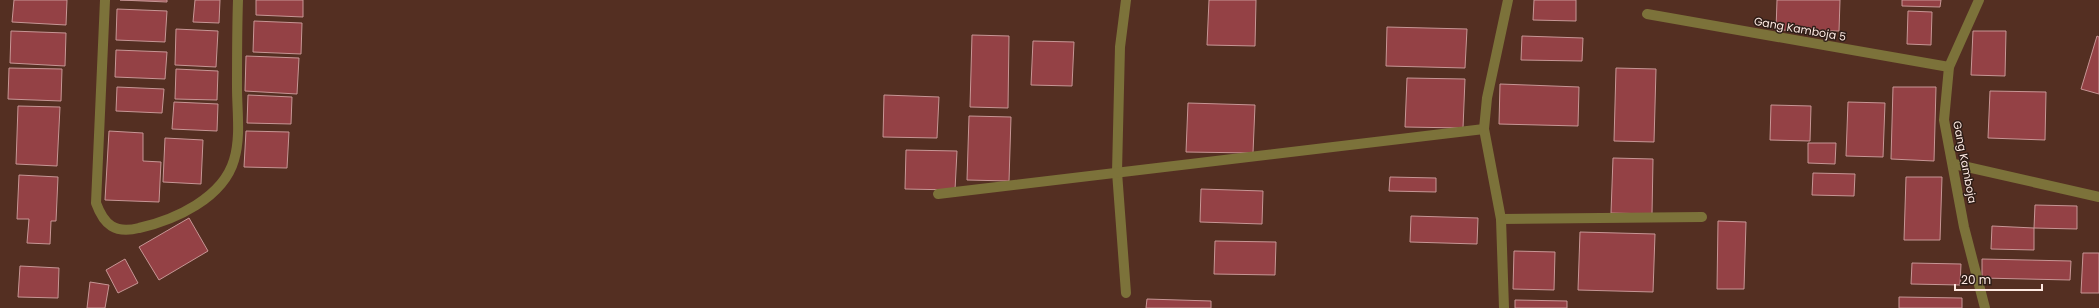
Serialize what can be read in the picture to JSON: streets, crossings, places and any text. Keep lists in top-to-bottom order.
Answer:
{
  "streets": {
    "street": ["Gang Kamboja 5", "Gang Kamboja"]
  },
  "crossings": [
    ["Gang Kamboja 5", "Gang Kamboja"]
  ],
  "scale_bar": "20 m"
}
